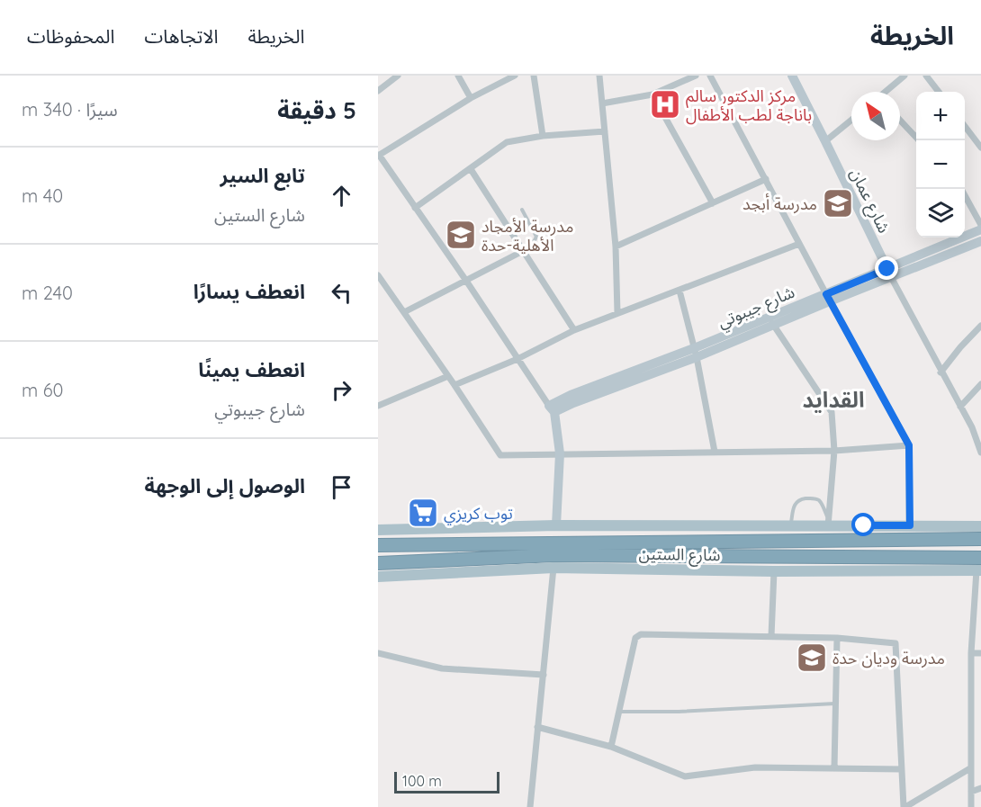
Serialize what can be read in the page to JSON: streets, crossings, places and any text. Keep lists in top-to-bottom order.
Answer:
{
  "streets": {
    "highway": ["شارع الستين"],
    "street": ["شارع عمان", "شارع جيبوتي"]
  },
  "crossings": [
    ["شارع عمان", "شارع جيبوتي"]
  ],
  "districts": ["القدايد"],
  "places": {
    "hospital": ["مركز الدكتور سالم باناجة لطب الأطفال"],
    "school or university": ["مدرسة أبجد", "مدرسة الأمجاد الأهلية-حدة", "مدرسة وديان حدة"],
    "supermarket": ["توب كريزي"]
  },
  "scale_bar": "100 m",
  "north": "top left",
  "page": {
    "header": "الخريطة",
    "nav": ["الخريطة", "الاتجاهات", "المحفوظات"],
    "heading": ["5 دقيقة", "سيرًا · 340 m"],
    "map_buttons": ["+", "−"],
    "list": [
      ["تابع السير", "شارع الستين", "40 m"],
      ["انعطف يسارًا", "240 m"],
      ["انعطف يمينًا", "شارع جيبوتي", "60 m"],
      "الوصول إلى الوجهة"
    ],
    "scale": "100 m"
  }
}
